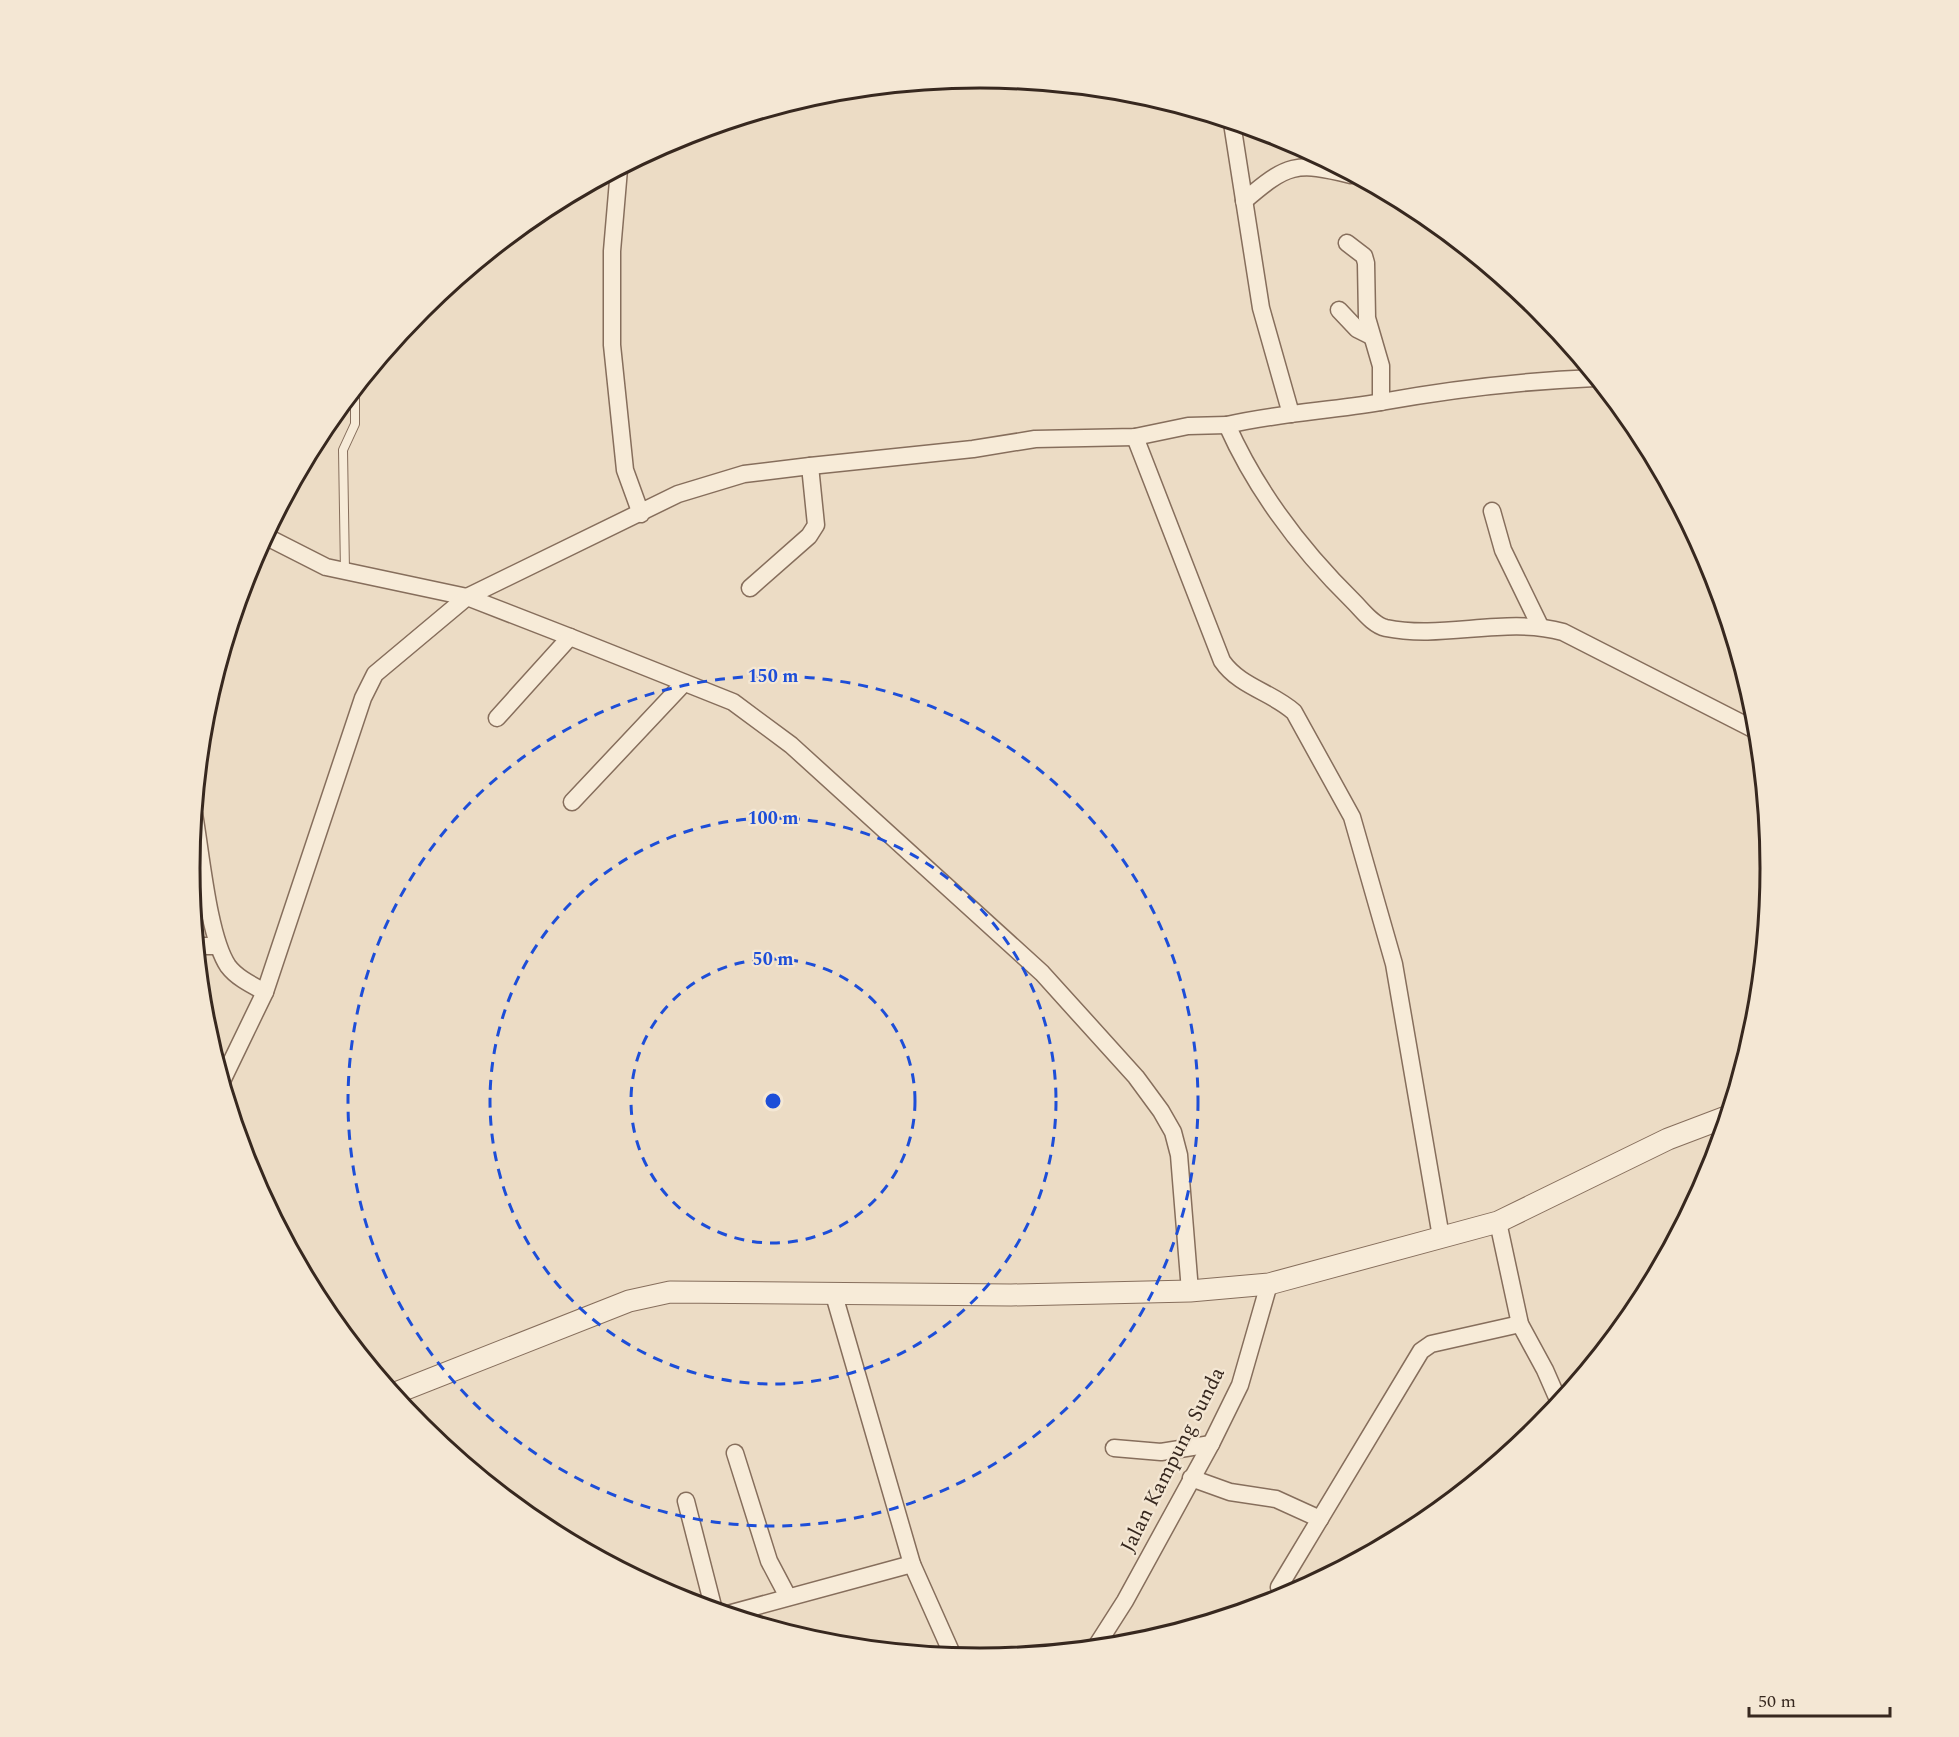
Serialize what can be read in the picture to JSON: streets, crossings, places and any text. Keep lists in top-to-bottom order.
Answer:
{
  "streets": {
    "street": ["Jalan Kampung Sunda"]
  },
  "scale_bar": "50 m",
  "rings": ["150 m", "100 m", "50 m"]
}
